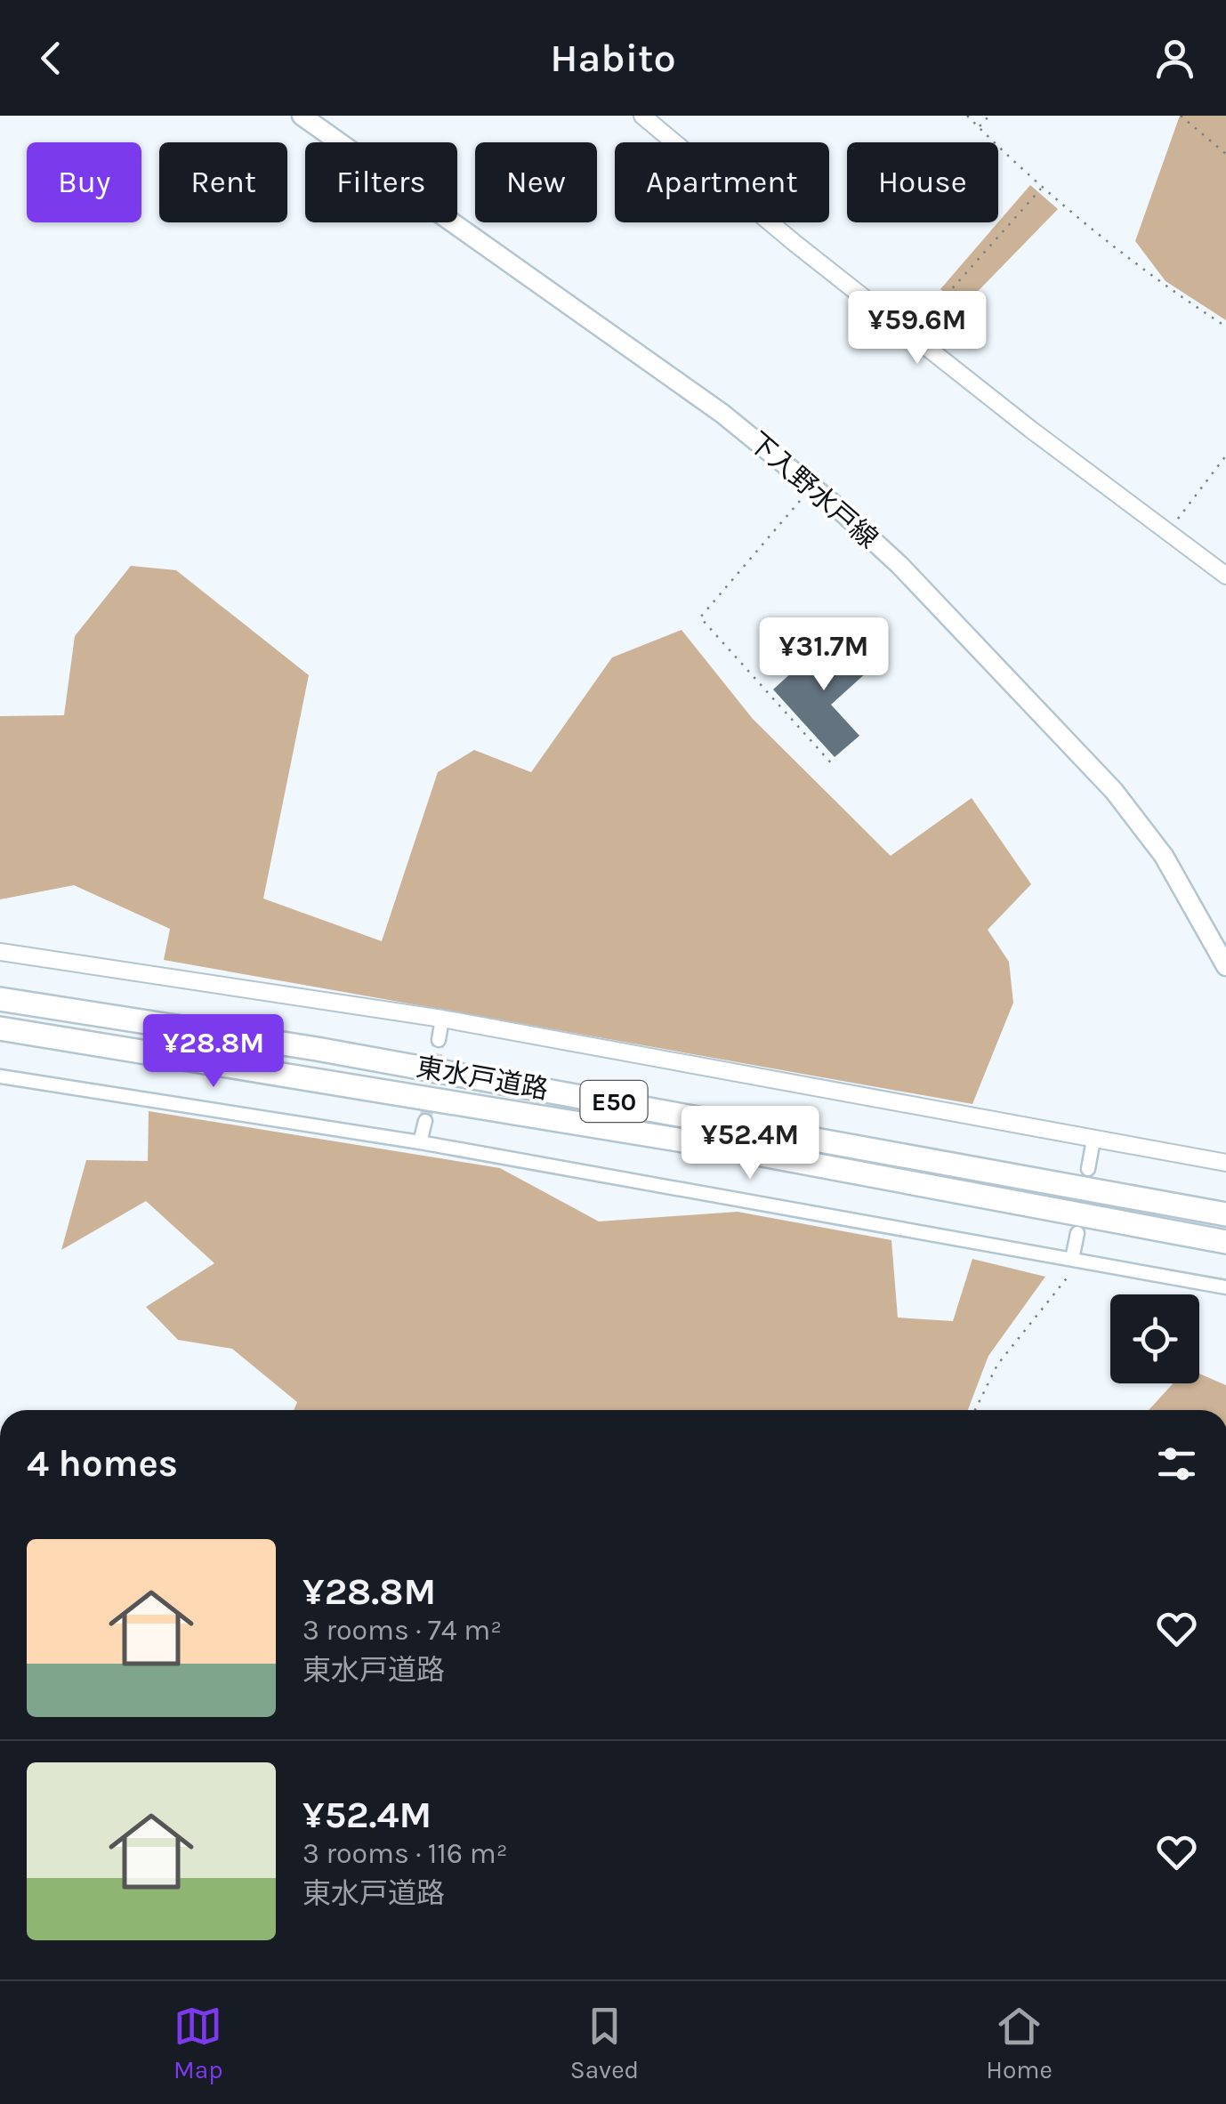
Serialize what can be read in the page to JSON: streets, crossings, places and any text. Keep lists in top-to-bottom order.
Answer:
{
  "streets": {
    "highway": ["東水戸道路", "E50"],
    "main road": ["下入野水戸線"]
  },
  "page": {
    "header": "Habito",
    "chip": [
      "Buy",
      "Rent",
      "Filters",
      "New",
      "Apartment",
      "House"
    ],
    "price": [
      "¥59.6M",
      "¥31.7M",
      "¥28.8M",
      "¥52.4M"
    ],
    "heading": "4 homes",
    "list": [
      {
        "name": "¥28.8M",
        "note": "3 rooms · 74 m² · 東水戸道路"
      },
      {
        "name": "¥52.4M",
        "note": "3 rooms · 116 m² · 東水戸道路"
      }
    ],
    "tabs": ["Map", "Saved", "Home"]
  }
}
